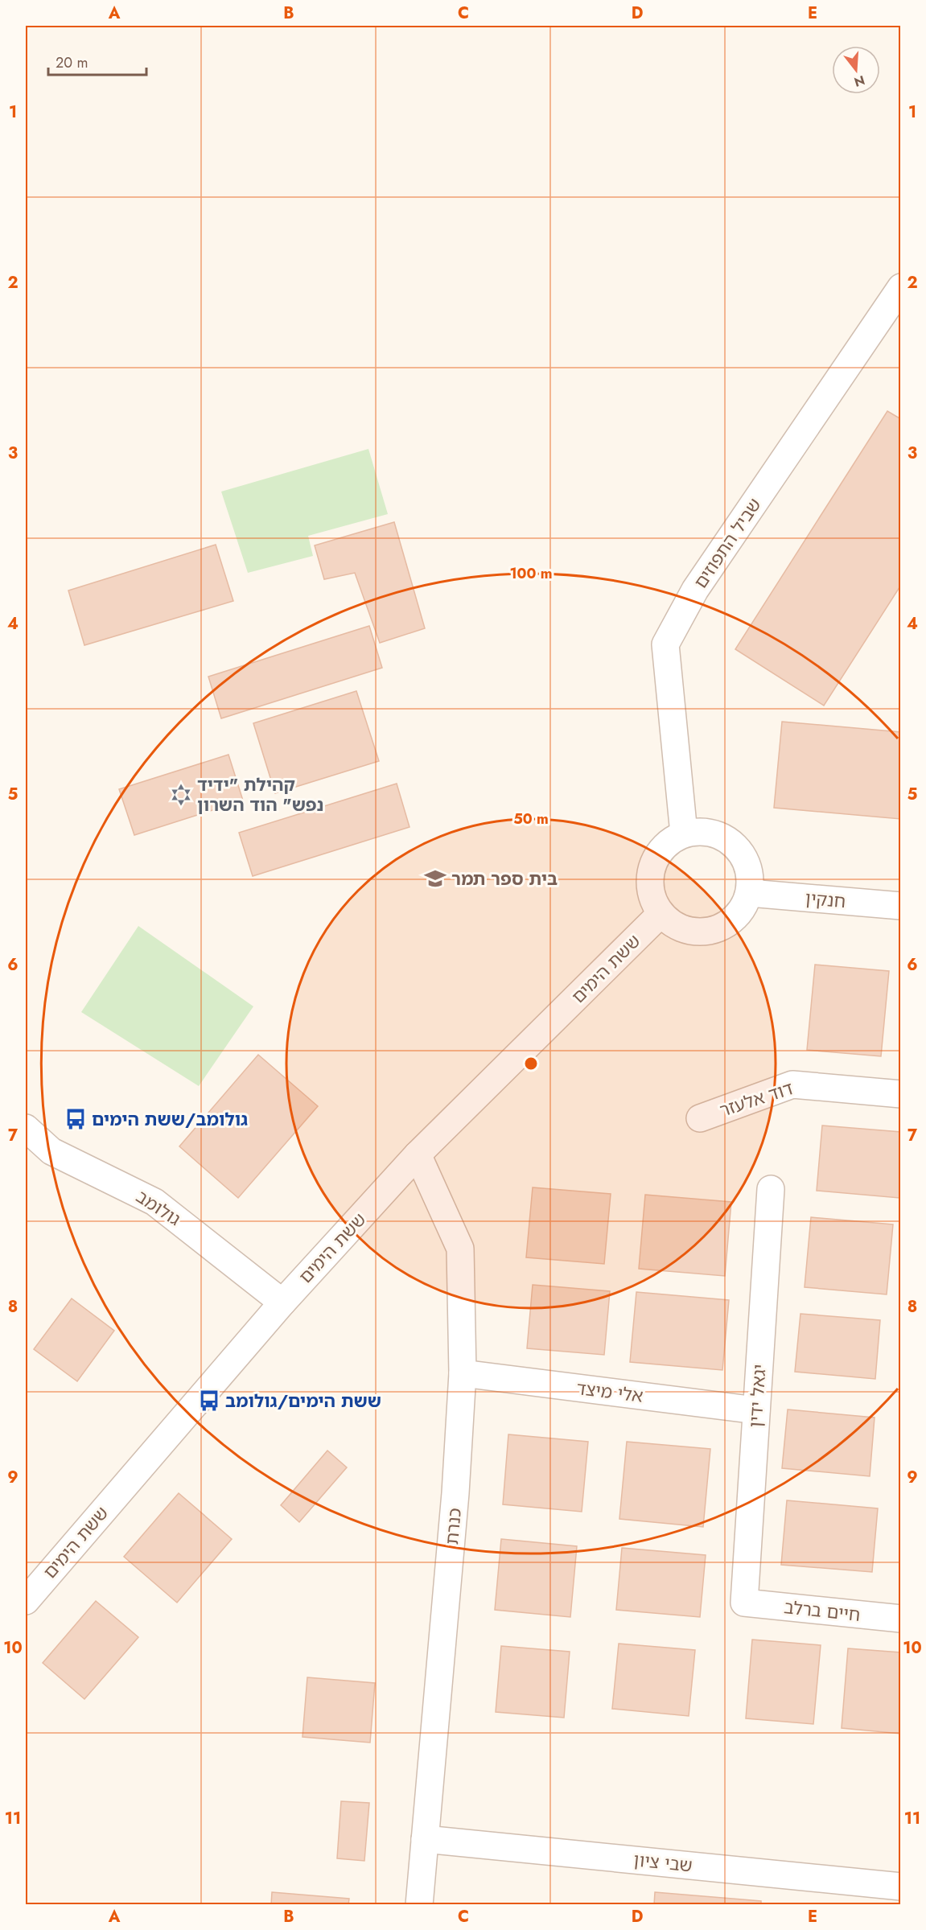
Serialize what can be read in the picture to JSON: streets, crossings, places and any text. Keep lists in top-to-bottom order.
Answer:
{
  "streets": {
    "street": [
      "שביל התפוזים",
      "חנקין",
      "ששת הימים",
      "דוד אלעזר",
      "גולומב",
      "אלי מיצד",
      "יגאל ידין",
      "כנרת",
      "חיים ברלב",
      "שבי ציון"
    ]
  },
  "crossings": [
    ["שביל התפוזים", "חנקין"],
    ["שביל התפוזים", "ששת הימים"],
    ["חנקין", "ששת הימים"],
    ["ששת הימים", "גולומב"],
    ["ששת הימים", "כנרת"],
    ["אלי מיצד", "יגאל ידין"],
    ["אלי מיצד", "כנרת"],
    ["יגאל ידין", "חיים ברלב"],
    ["כנרת", "שבי ציון"]
  ],
  "places": {
    "synagogue": ["קהילת \"ידיד נפש\" הוד השרון"],
    "school or university": ["בית ספר תמר"],
    "bus stop": ["גולומב/ששת הימים", "ששת הימים/גולומב"]
  },
  "scale_bar": "20 m",
  "north": "bottom",
  "grid": {
    "columns": [
      "A",
      "B",
      "C",
      "D",
      "E"
    ],
    "rows": [
      "1",
      "2",
      "3",
      "4",
      "5",
      "6",
      "7",
      "8",
      "9",
      "10",
      "11"
    ]
  },
  "rings": ["100 m", "50 m"]
}
